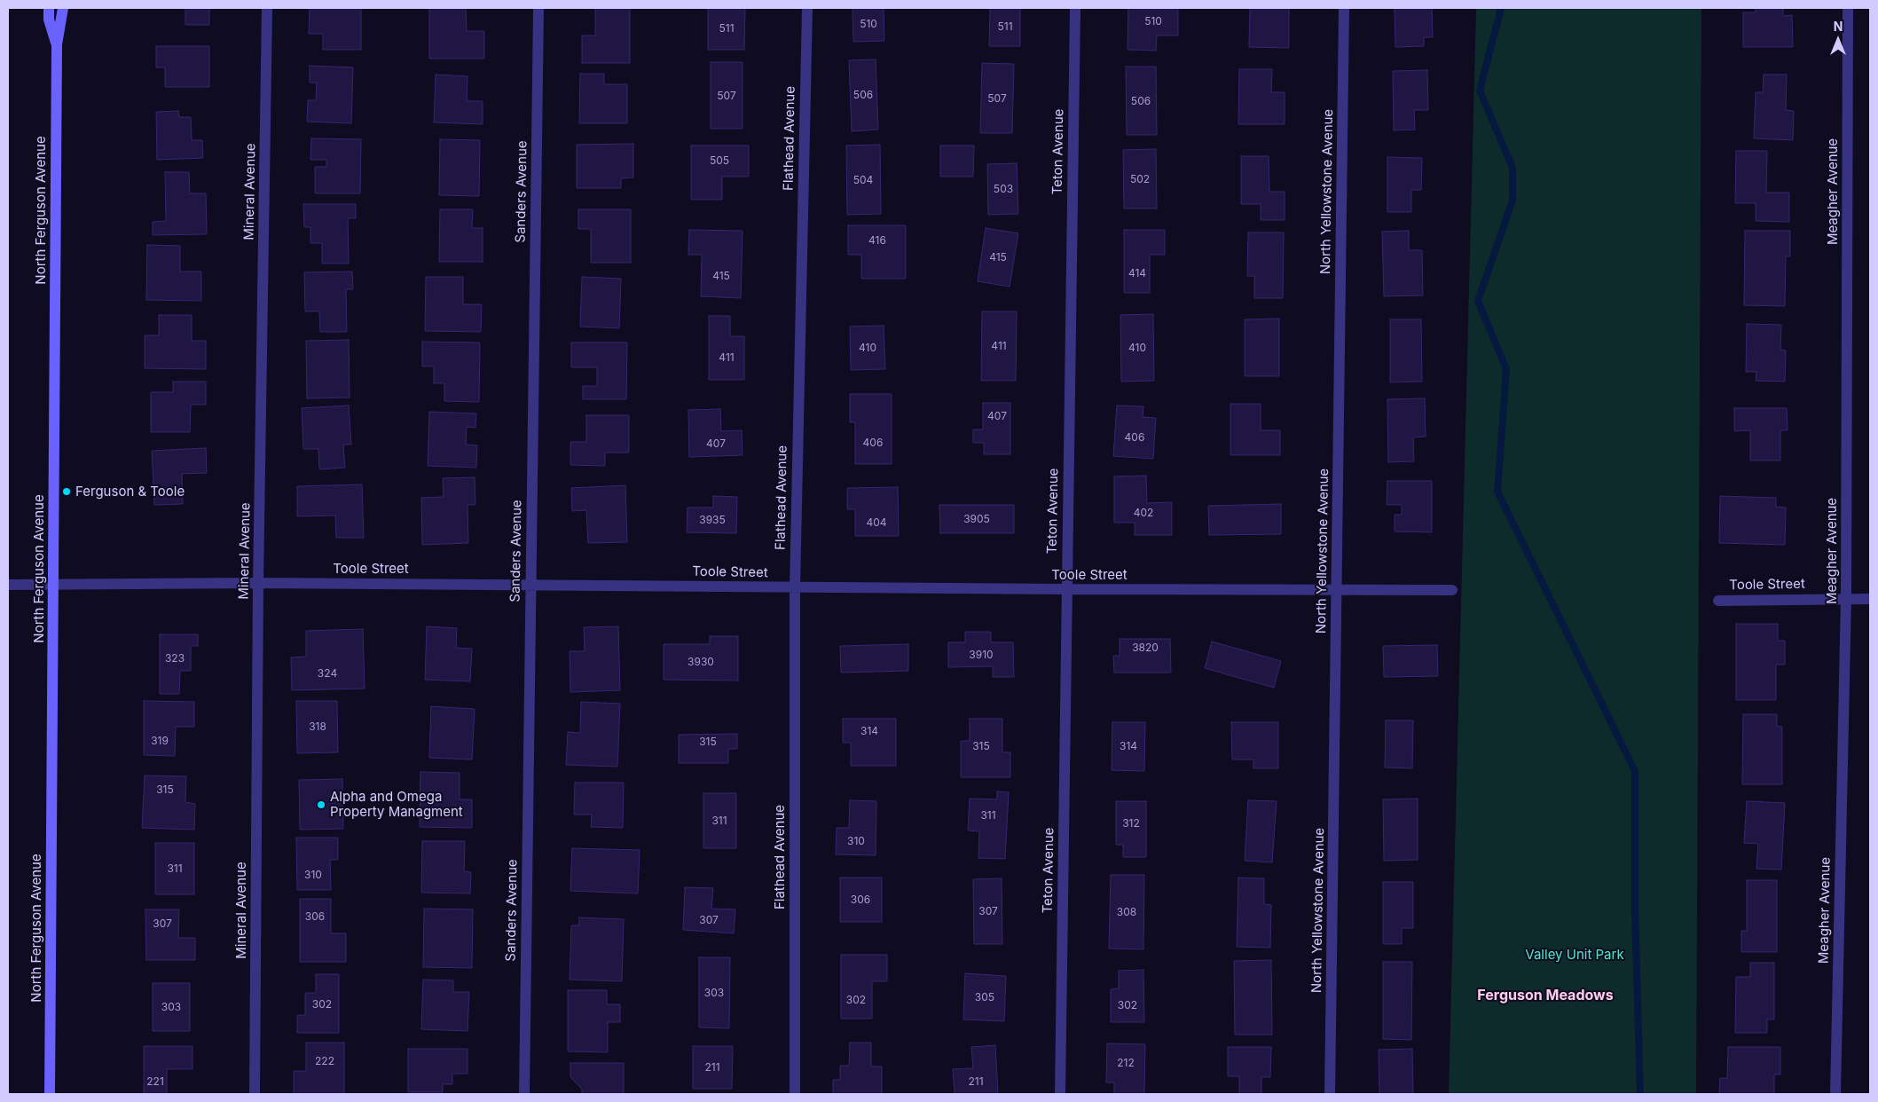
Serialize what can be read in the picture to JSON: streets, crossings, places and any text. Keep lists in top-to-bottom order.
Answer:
{
  "streets": {
    "street": [
      "Flathead Avenue",
      "Teton Avenue",
      "Mineral Avenue",
      "Sanders Avenue",
      "North Yellowstone Avenue",
      "Meagher Avenue",
      "North Ferguson Avenue",
      "Toole Street"
    ]
  },
  "crossings": [
    ["Flathead Avenue", "Toole Street"],
    ["Teton Avenue", "Toole Street"],
    ["Mineral Avenue", "Toole Street"],
    ["Sanders Avenue", "Toole Street"],
    ["North Yellowstone Avenue", "Toole Street"],
    ["Meagher Avenue", "Toole Street"],
    ["North Ferguson Avenue", "Toole Street"]
  ],
  "districts": ["Ferguson Meadows"],
  "parks": ["Valley Unit Park"],
  "places": ["Ferguson & Toole", "Alpha and Omega Property Managment"],
  "house_numbers": [
    "510",
    "510",
    "511",
    "511",
    "506",
    "507",
    "507",
    "506",
    "505",
    "502",
    "504",
    "503",
    "416",
    "415",
    "414",
    "415",
    "411",
    "410",
    "410",
    "411",
    "407",
    "406",
    "406",
    "407",
    "402",
    "3905",
    "3935",
    "404",
    "3820",
    "3910",
    "323",
    "3930",
    "324",
    "318",
    "314",
    "319",
    "315",
    "315",
    "314",
    "315",
    "311",
    "311",
    "312",
    "310",
    "311",
    "310",
    "306",
    "307",
    "308",
    "306",
    "307",
    "307",
    "303",
    "305",
    "302",
    "302",
    "302",
    "303",
    "222",
    "212",
    "211",
    "221",
    "211"
  ],
  "north": "top"
}
